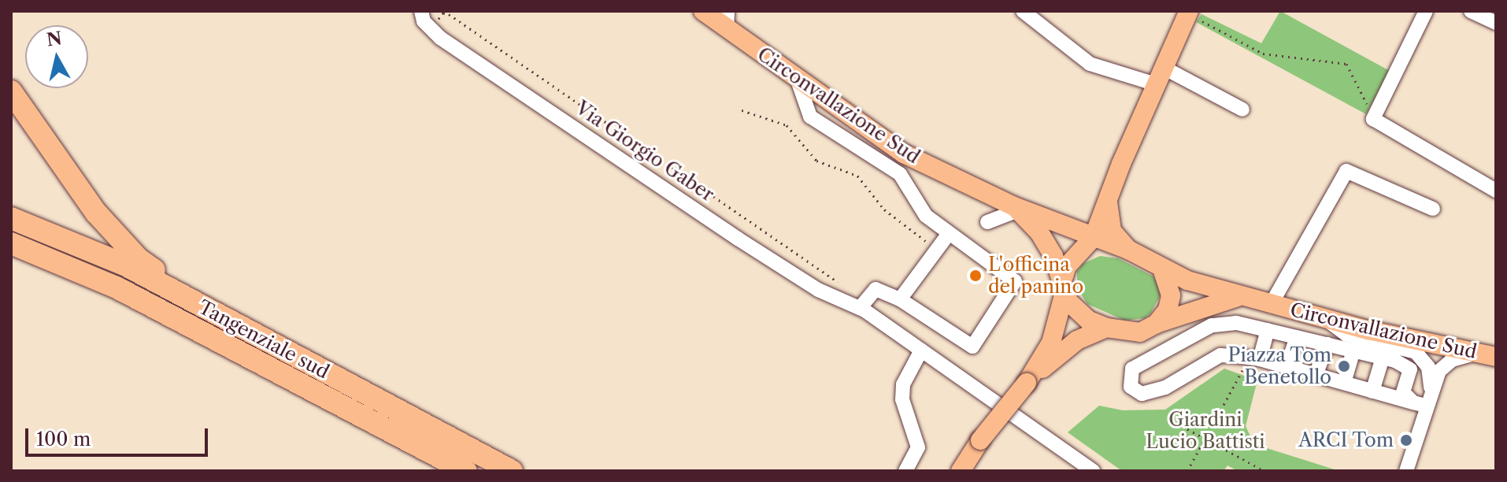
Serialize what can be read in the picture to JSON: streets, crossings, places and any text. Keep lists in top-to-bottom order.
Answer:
{
  "streets": {
    "highway": ["Tangenziale sud"],
    "main road": ["Circonvallazione Sud"],
    "street": ["Via Giorgio Gaber"]
  },
  "parks": ["Giardini Lucio Battisti"],
  "places": ["L'officina del panino", "Piazza Tom Benetollo", "ARCI Tom"],
  "scale_bar": "100 m",
  "north": "top"
}
